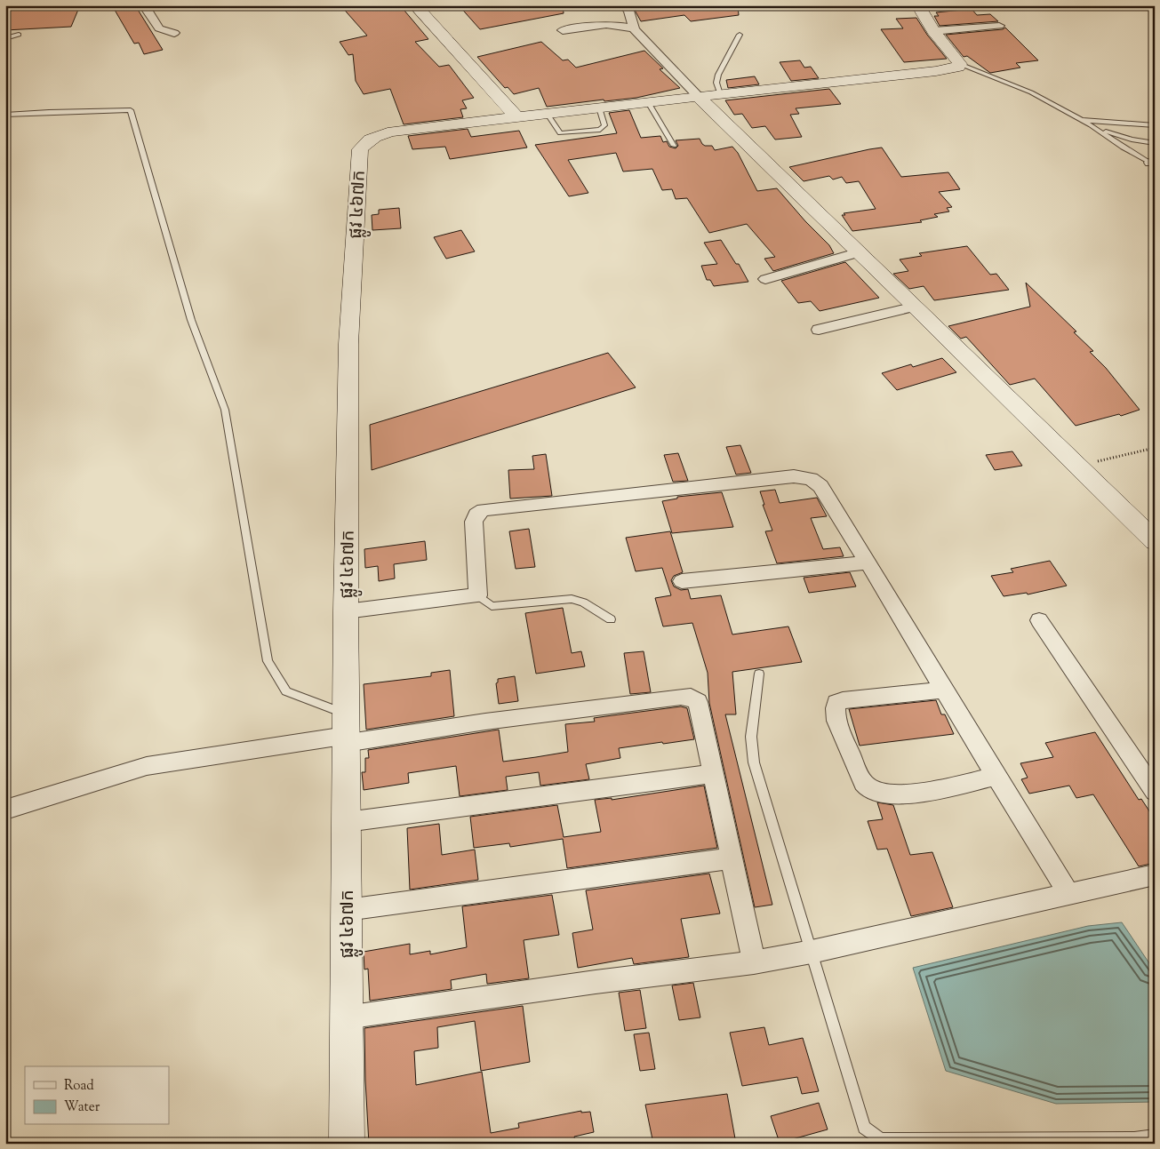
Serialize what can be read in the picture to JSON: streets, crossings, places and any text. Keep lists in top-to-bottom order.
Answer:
{
  "streets": {
    "street": ["ផ្លូវ ៤៦៧ក"]
  },
  "legend": ["Road", "Water"]
}
